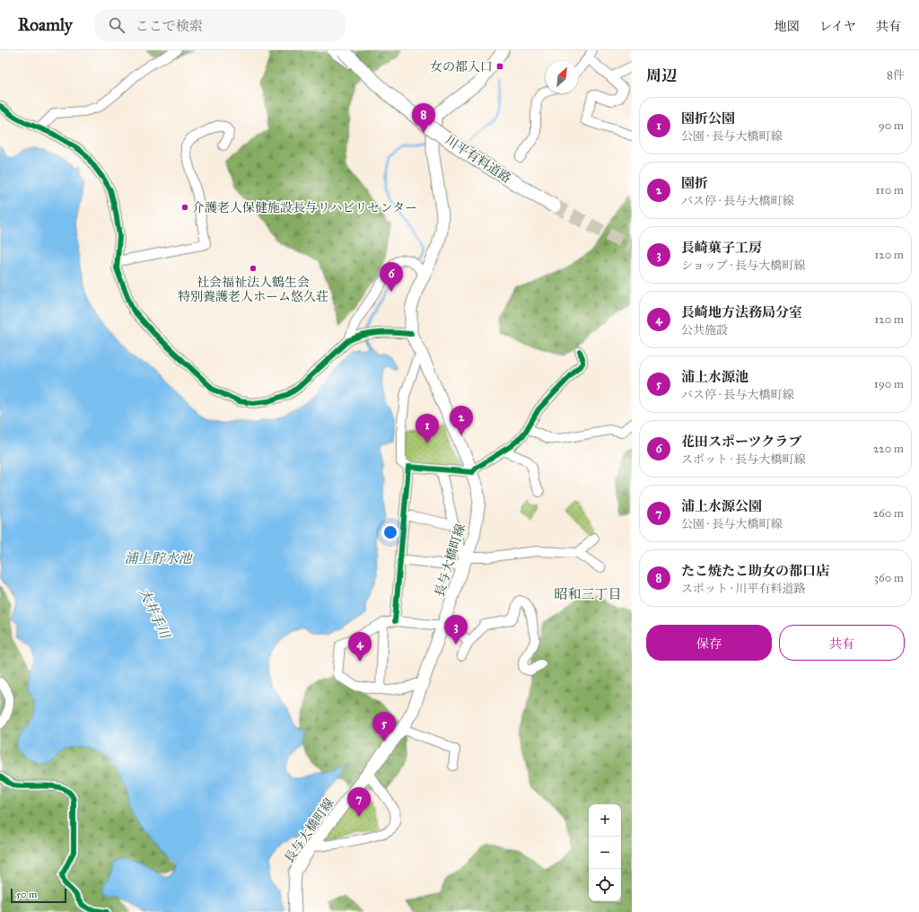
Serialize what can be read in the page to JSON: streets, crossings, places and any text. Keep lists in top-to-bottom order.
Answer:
{
  "streets": {
    "highway": ["川平有料道路"],
    "main road": ["長与大橋町線"]
  },
  "districts": ["昭和三丁目"],
  "water": ["浦上貯水池", "大井手川"],
  "places": {
    "transit": ["女の都入口"],
    "other": ["介護老人保健施設長与リハビリセンター", "社会福祉法人鶴生会 特別養護老人ホーム悠久荘"]
  },
  "scale_bar": "50 m",
  "north": "top right",
  "page": {
    "header": "Roamly",
    "search": "ここで検索",
    "nav": ["地図", "レイヤ", "共有"],
    "heading": ["周辺", "8件"],
    "list": [
      {
        "mark": "1",
        "name": "園折公園",
        "note": "公園 · 長与大橋町線",
        "value": "90 m"
      },
      {
        "mark": "2",
        "name": "園折",
        "note": "バス停 · 長与大橋町線",
        "value": "110 m"
      },
      {
        "mark": "3",
        "name": "長崎菓子工房",
        "note": "ショップ · 長与大橋町線",
        "value": "120 m"
      },
      {
        "mark": "4",
        "name": "長崎地方法務局分室",
        "note": "公共施設",
        "value": "120 m"
      },
      {
        "mark": "5",
        "name": "浦上水源池",
        "note": "バス停 · 長与大橋町線",
        "value": "190 m"
      },
      {
        "mark": "6",
        "name": "花田スポーツクラブ",
        "note": "スポット · 長与大橋町線",
        "value": "220 m"
      },
      {
        "mark": "7",
        "name": "浦上水源公園",
        "note": "公園 · 長与大橋町線",
        "value": "260 m"
      },
      {
        "mark": "8",
        "name": "たこ焼たこ助女の都口店",
        "note": "スポット · 川平有料道路",
        "value": "360 m"
      }
    ],
    "pins": [
      "8",
      "6",
      "2",
      "1",
      "3",
      "4",
      "5",
      "7"
    ],
    "buttons": ["保存", "共有"],
    "map_buttons": ["+", "−"],
    "scale": "50 m"
  }
}
